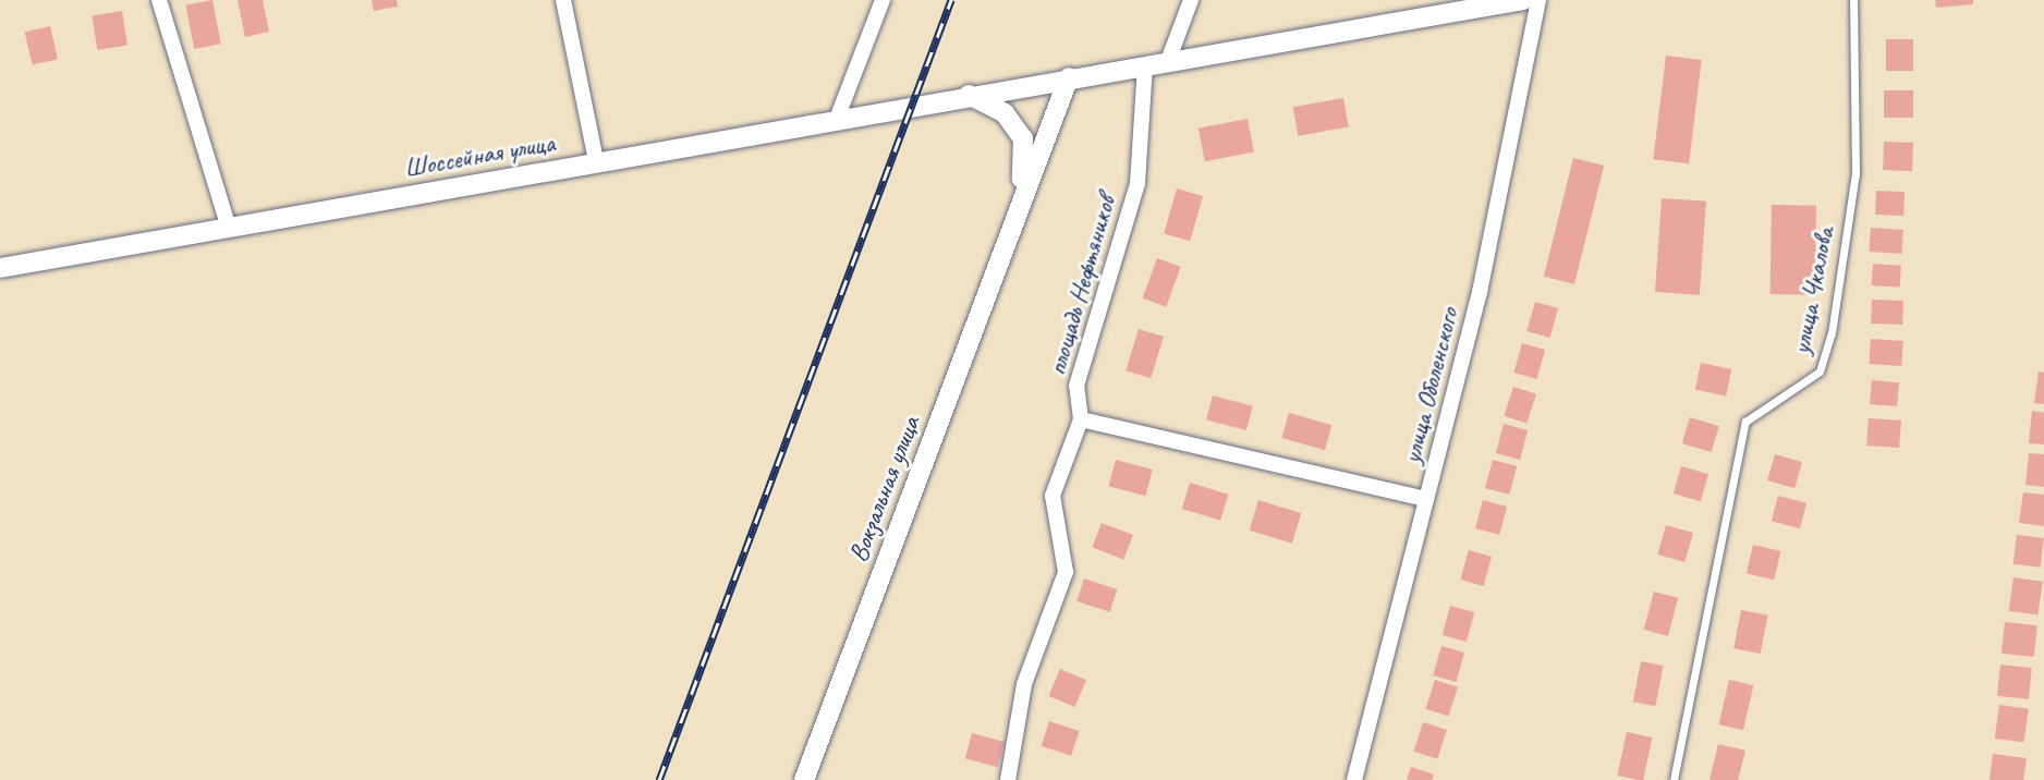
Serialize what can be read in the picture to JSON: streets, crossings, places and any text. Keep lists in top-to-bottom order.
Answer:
{
  "streets": {
    "main road": ["Шоссейная улица", "Вокзальная улица"],
    "street": ["площадь Нефтяников", "улица Оболенского"],
    "lane": ["улица Чкалова"]
  },
  "crossings": [
    ["Шоссейная улица", "площадь Нефтяников"]
  ]
}
